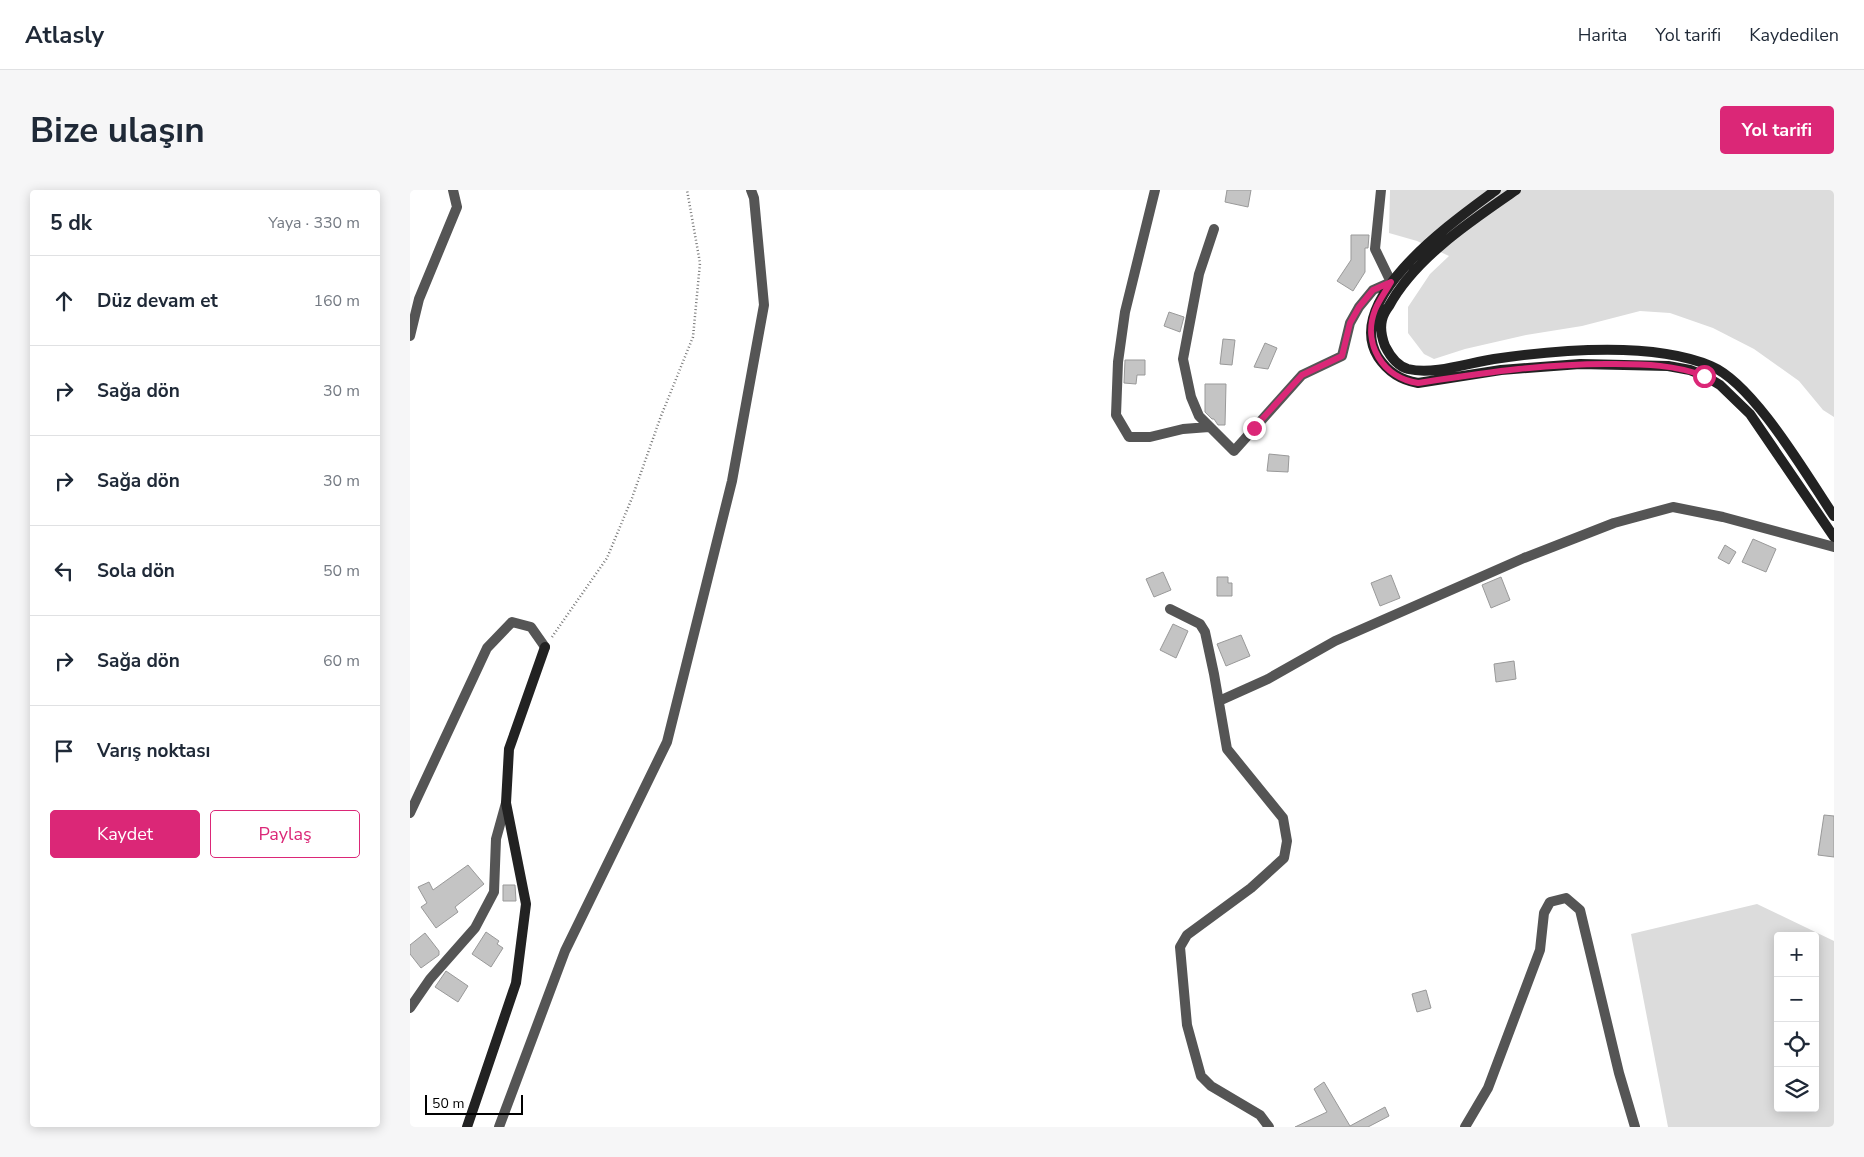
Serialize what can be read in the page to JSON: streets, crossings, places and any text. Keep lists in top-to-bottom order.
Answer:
{
  "scale_bar": "50 m",
  "page": {
    "header": "Atlasly",
    "nav": ["Harita", "Yol tarifi", "Kaydedilen"],
    "buttons": [
      "Yol tarifi",
      ["Kaydet", "Paylaş"]
    ],
    "title": "Bize ulaşın",
    "heading": ["5 dk", "Yaya · 330 m"],
    "list": [
      ["Düz devam et", "160 m"],
      ["Sağa dön", "30 m"],
      ["Sağa dön", "30 m"],
      ["Sola dön", "50 m"],
      ["Sağa dön", "60 m"],
      "Varış noktası"
    ],
    "map_buttons": ["+", "−"],
    "scale": "50 m"
  }
}
